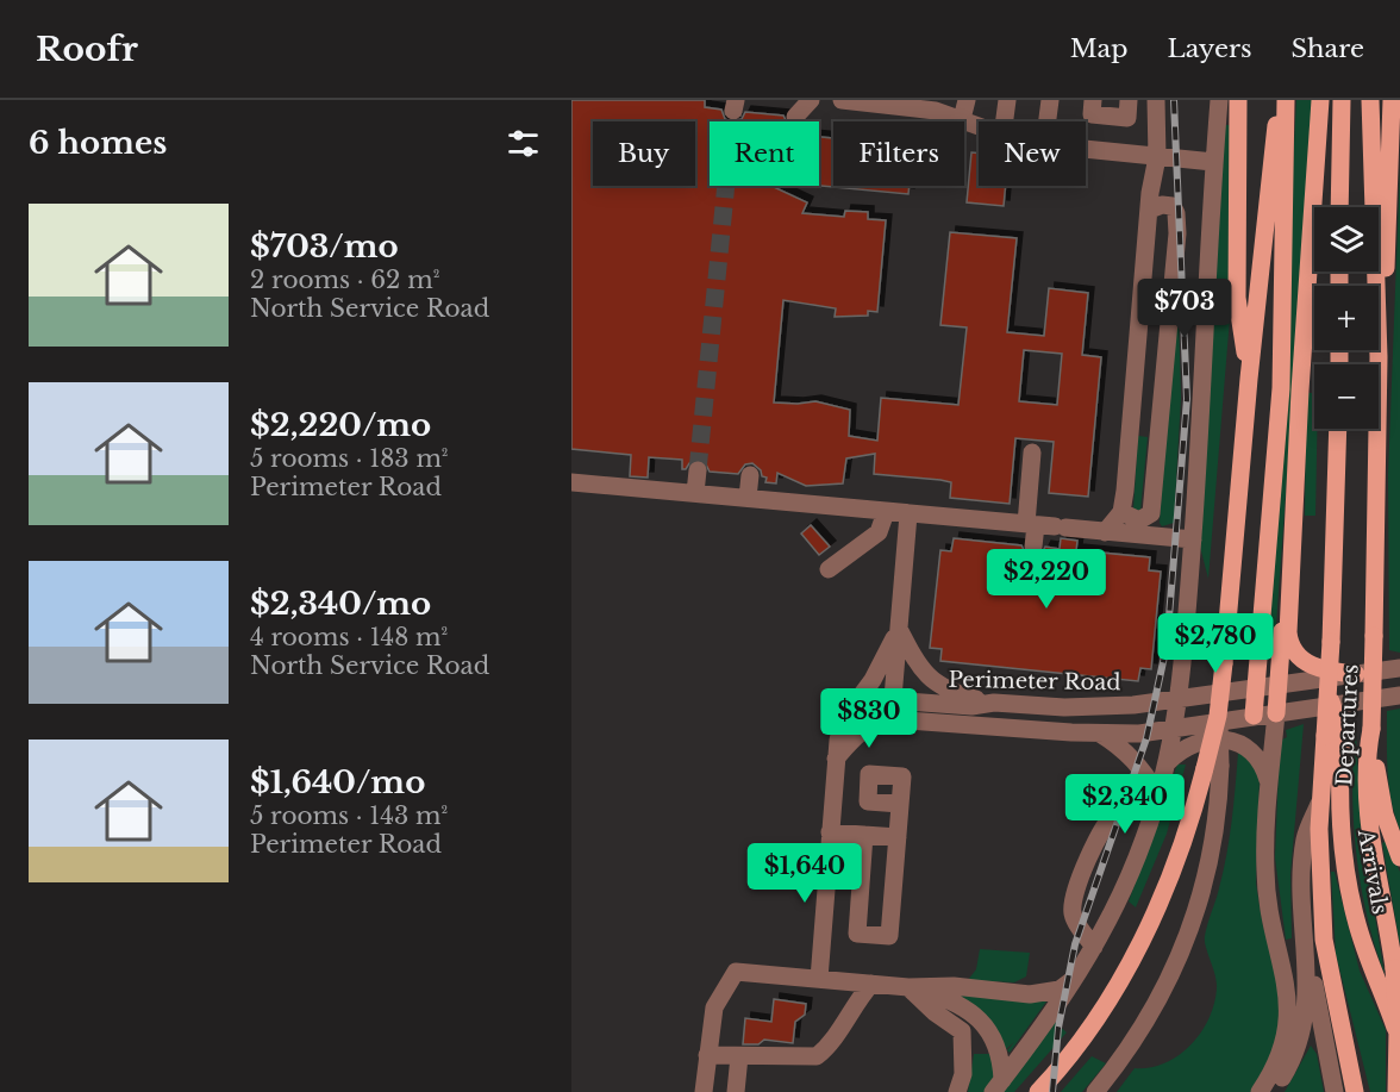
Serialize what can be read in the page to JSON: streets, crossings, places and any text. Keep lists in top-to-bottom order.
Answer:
{
  "streets": {
    "main road": ["Departures", "Arrivals"],
    "street": ["Perimeter Road"]
  },
  "crossings": [
    ["Departures", "Arrivals"]
  ],
  "page": {
    "header": "Roofr",
    "nav": ["Map", "Layers", "Share"],
    "heading": "6 homes",
    "chip": [
      "Buy",
      "Rent",
      "Filters",
      "New"
    ],
    "list": [
      {
        "name": "$703/mo",
        "note": "2 rooms · 62 m² · North Service Road"
      },
      {
        "name": "$2,220/mo",
        "note": "5 rooms · 183 m² · Perimeter Road"
      },
      {
        "name": "$2,340/mo",
        "note": "4 rooms · 148 m² · North Service Road"
      },
      {
        "name": "$1,640/mo",
        "note": "5 rooms · 143 m² · Perimeter Road"
      }
    ],
    "map_buttons": ["+", "−"],
    "price": [
      "$703",
      "$2,220",
      "$2,780",
      "$830",
      "$2,340",
      "$1,640"
    ]
  }
}
